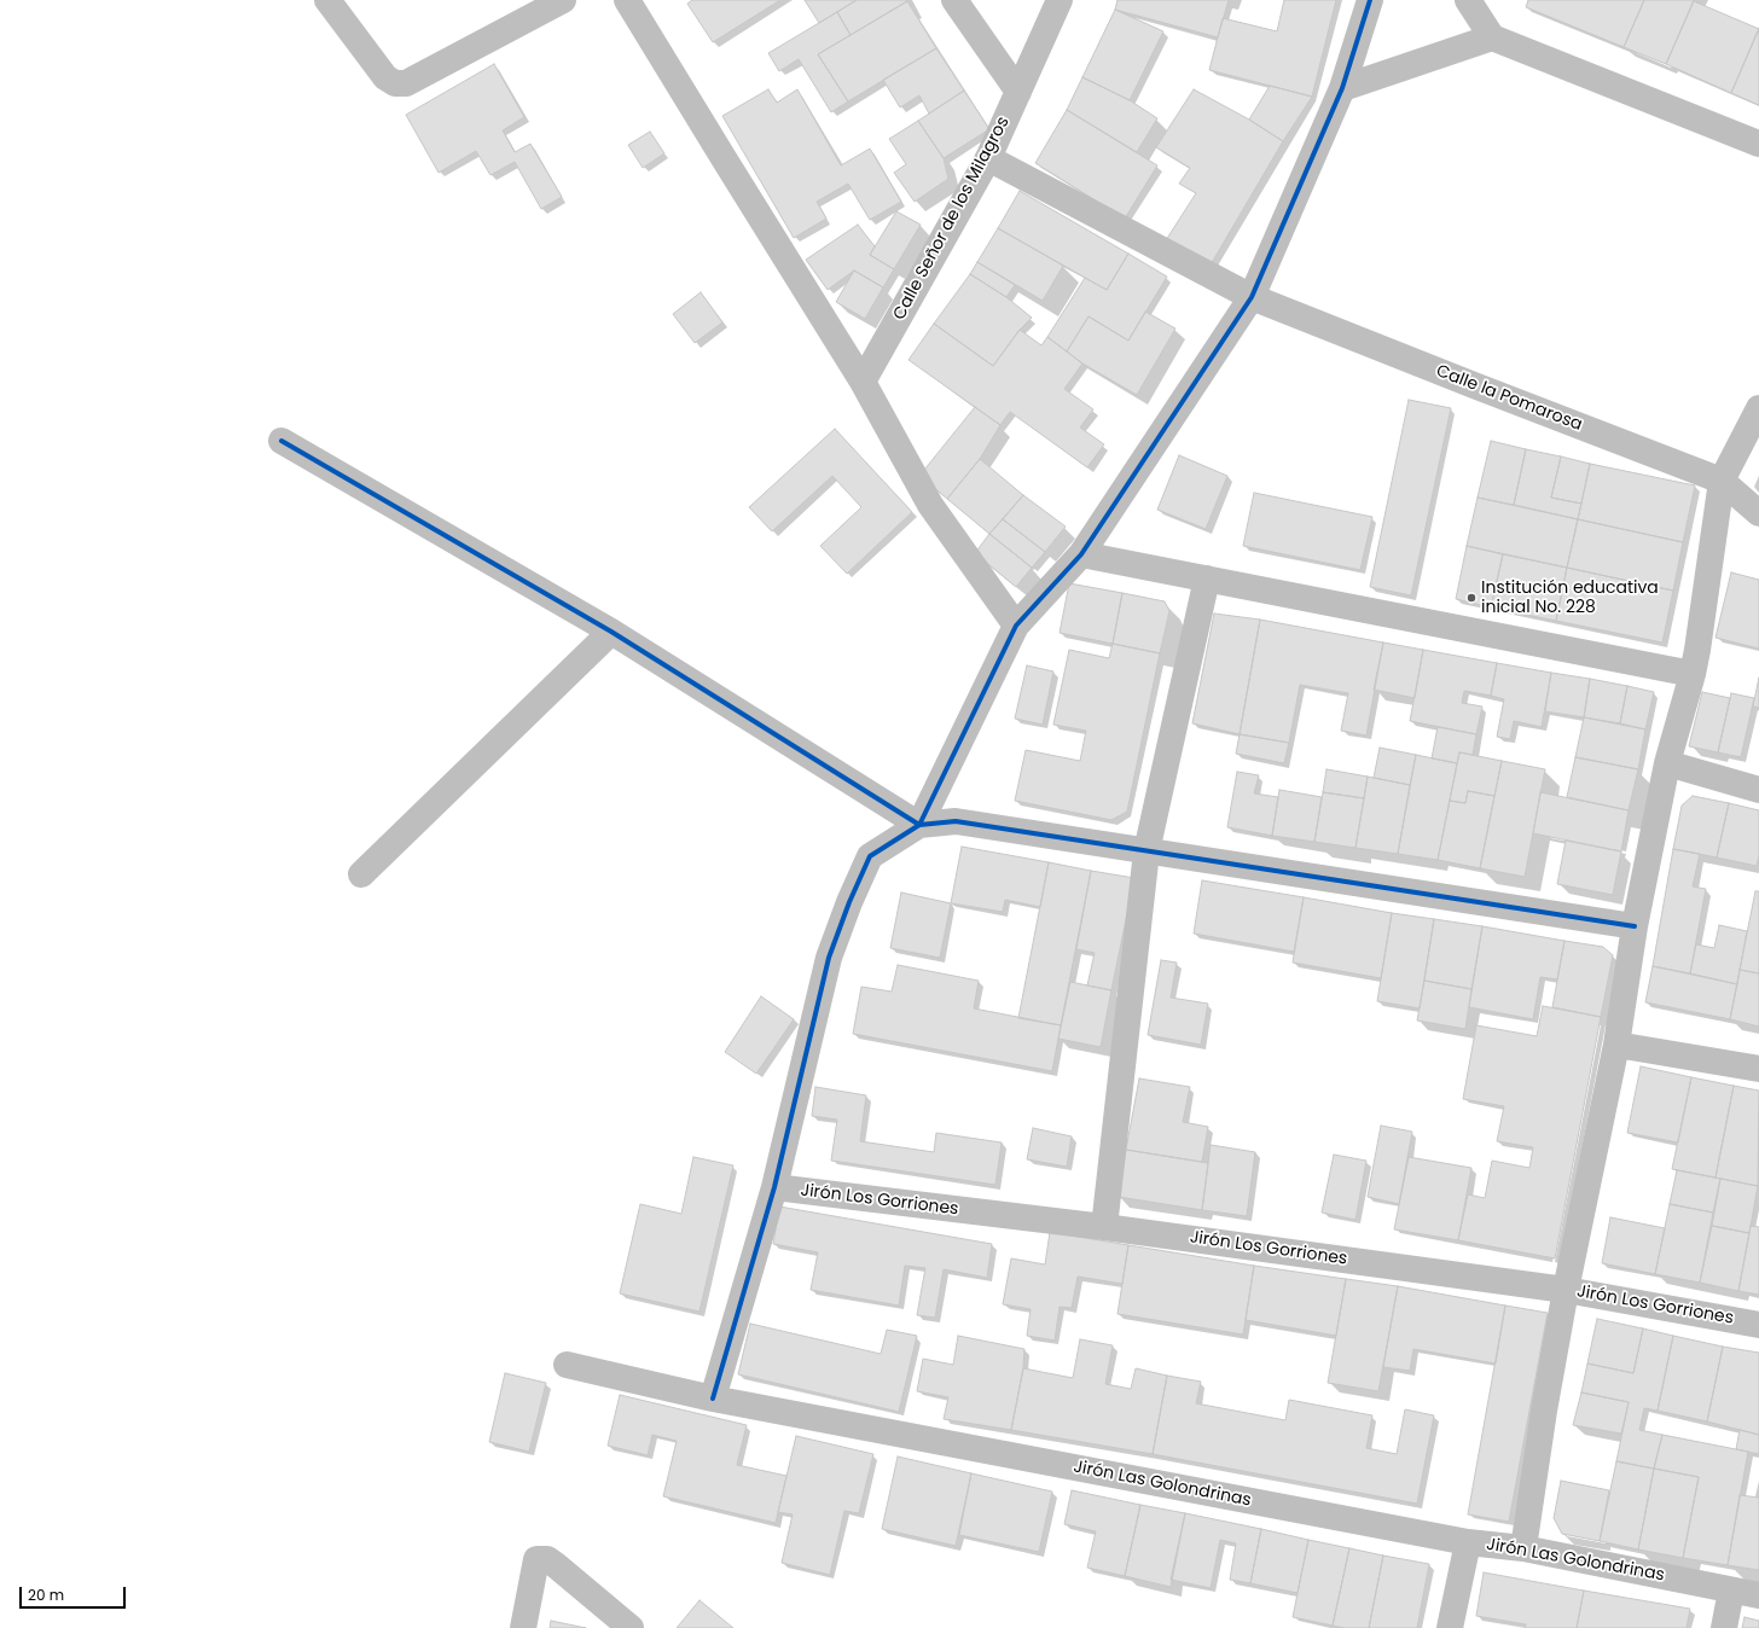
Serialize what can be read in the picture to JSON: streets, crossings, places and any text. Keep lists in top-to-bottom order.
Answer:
{
  "streets": {
    "street": [
      "Calle Señor de los Milagros",
      "Calle la Pomarosa",
      "Jirón Los Gorriones",
      "Jirón Las Golondrinas"
    ]
  },
  "crossings": [
    ["Calle Señor de los Milagros", "Calle la Pomarosa"]
  ],
  "places": ["Institución educativa inicial No. 228"],
  "scale_bar": "20 m"
}
